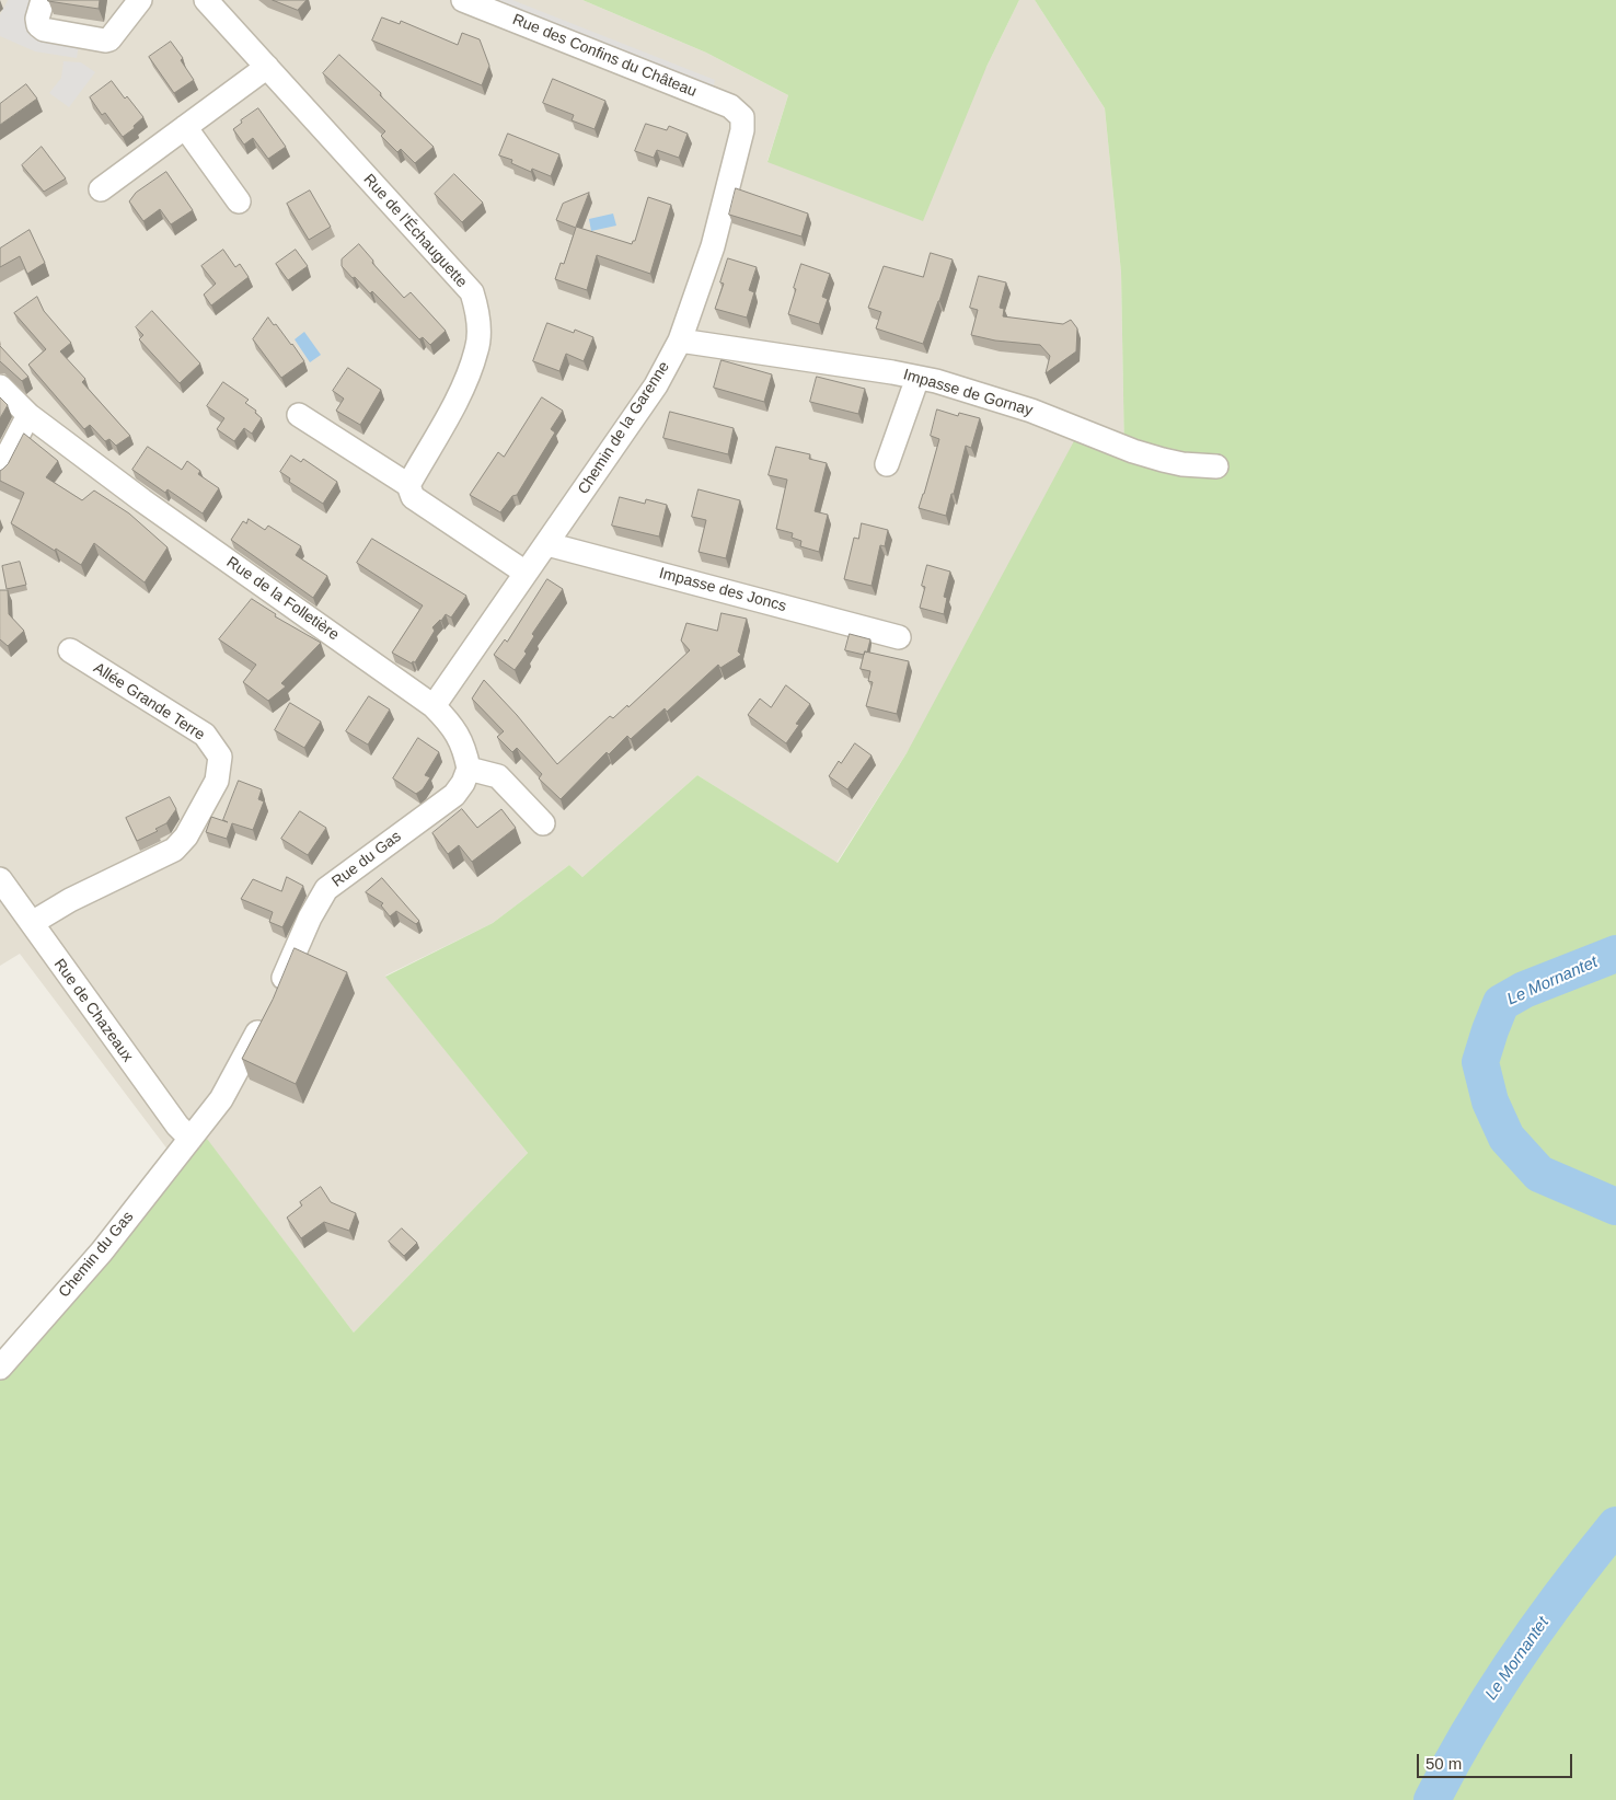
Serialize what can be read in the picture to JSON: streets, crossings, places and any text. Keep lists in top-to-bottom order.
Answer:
{
  "streets": {
    "street": [
      "Rue des Confins du Château",
      "Rue de l'Échauguette",
      "Impasse de Gornay",
      "Chemin de la Garenne",
      "Impasse des Joncs",
      "Rue de la Folletière",
      "Allée Grande Terre",
      "Rue du Gas",
      "Rue de Chazeaux",
      "Chemin du Gas"
    ]
  },
  "crossings": [
    ["Rue des Confins du Château", "Chemin de la Garenne"],
    ["Impasse de Gornay", "Chemin de la Garenne"],
    ["Chemin de la Garenne", "Impasse des Joncs"],
    ["Chemin de la Garenne", "Rue de la Folletière"],
    ["Rue de la Folletière", "Rue du Gas"],
    ["Allée Grande Terre", "Rue de Chazeaux"],
    ["Rue du Gas", "Rue de Chazeaux"],
    ["Rue du Gas", "Chemin du Gas"],
    ["Rue de Chazeaux", "Chemin du Gas"]
  ],
  "water": ["Le Mornantet"],
  "scale_bar": "50 m"
}
